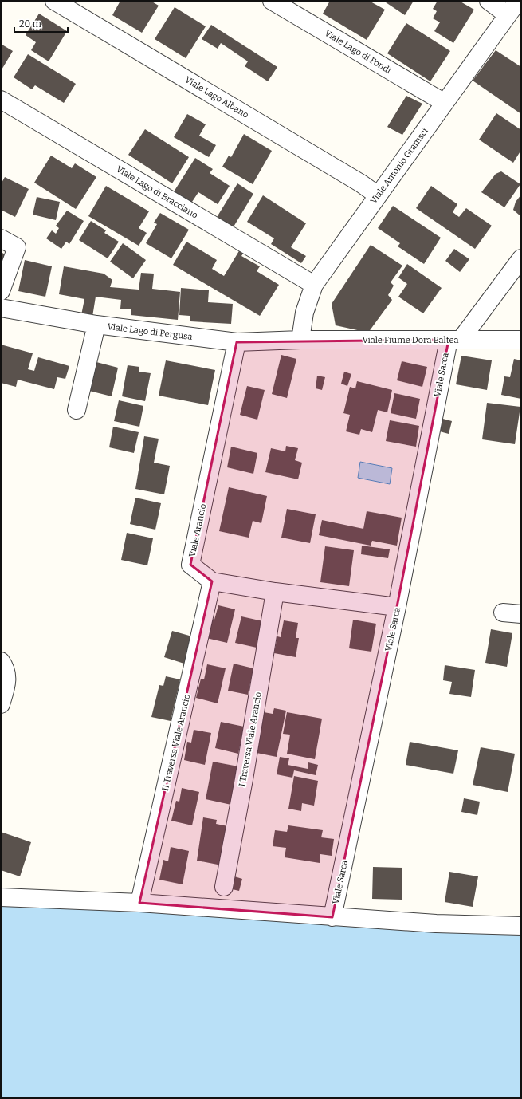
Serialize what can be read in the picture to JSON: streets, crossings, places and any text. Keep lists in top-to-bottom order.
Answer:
{
  "streets": {
    "street": [
      "Viale Lago di Fondi",
      "Viale Lago Albano",
      "Viale Antonio Gramsci",
      "Viale Lago di Bracciano",
      "Viale Lago di Pergusa",
      "Viale Fiume Dora Baltea",
      "Viale Sarca",
      "Viale Arancio",
      "I Traversa Viale Arancio",
      "II Traversa Viale Arancio"
    ]
  },
  "crossings": [
    ["Viale Lago di Fondi", "Viale Antonio Gramsci"],
    ["Viale Lago Albano", "Viale Antonio Gramsci"],
    ["Viale Antonio Gramsci", "Viale Lago di Bracciano"],
    ["Viale Antonio Gramsci", "Viale Lago di Pergusa"],
    ["Viale Antonio Gramsci", "Viale Fiume Dora Baltea"],
    ["Viale Lago di Pergusa", "Viale Fiume Dora Baltea"],
    ["Viale Lago di Pergusa", "Viale Arancio"],
    ["Viale Fiume Dora Baltea", "Viale Sarca"],
    ["Viale Sarca", "Viale Arancio"],
    ["Viale Arancio", "I Traversa Viale Arancio"],
    ["Viale Arancio", "II Traversa Viale Arancio"]
  ],
  "scale_bar": "20 m"
}
